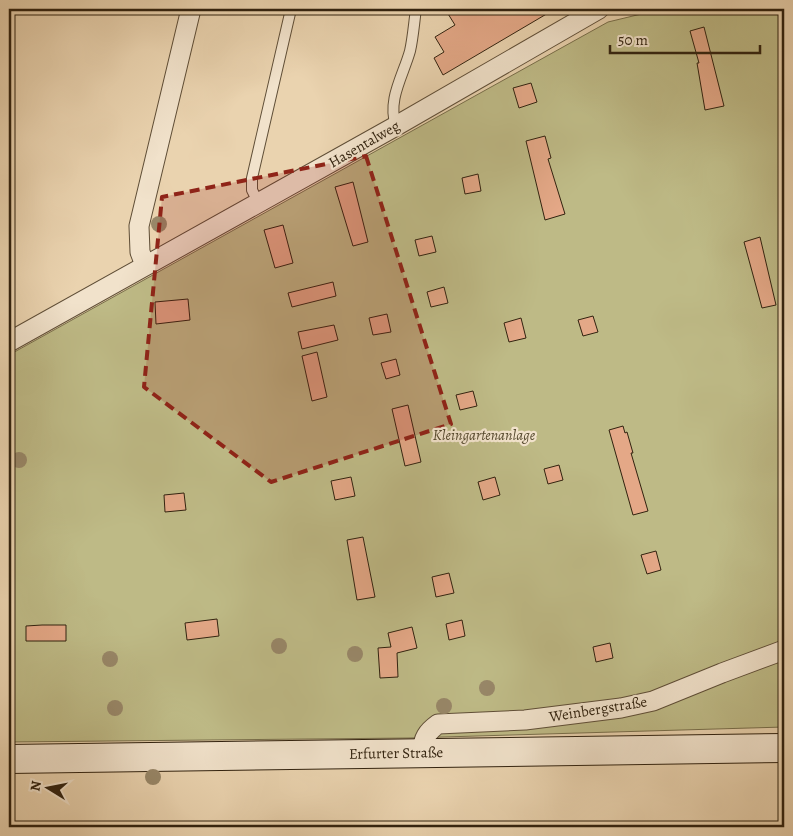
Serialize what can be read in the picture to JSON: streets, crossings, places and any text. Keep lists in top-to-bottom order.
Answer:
{
  "streets": {
    "main road": ["Erfurter Straße"],
    "street": ["Hasentalweg", "Weinbergstraße"]
  },
  "crossings": [
    ["Weinbergstraße", "Erfurter Straße"]
  ],
  "parks": ["Kleingartenanlage"],
  "scale_bar": "50 m",
  "north": "left"
}
